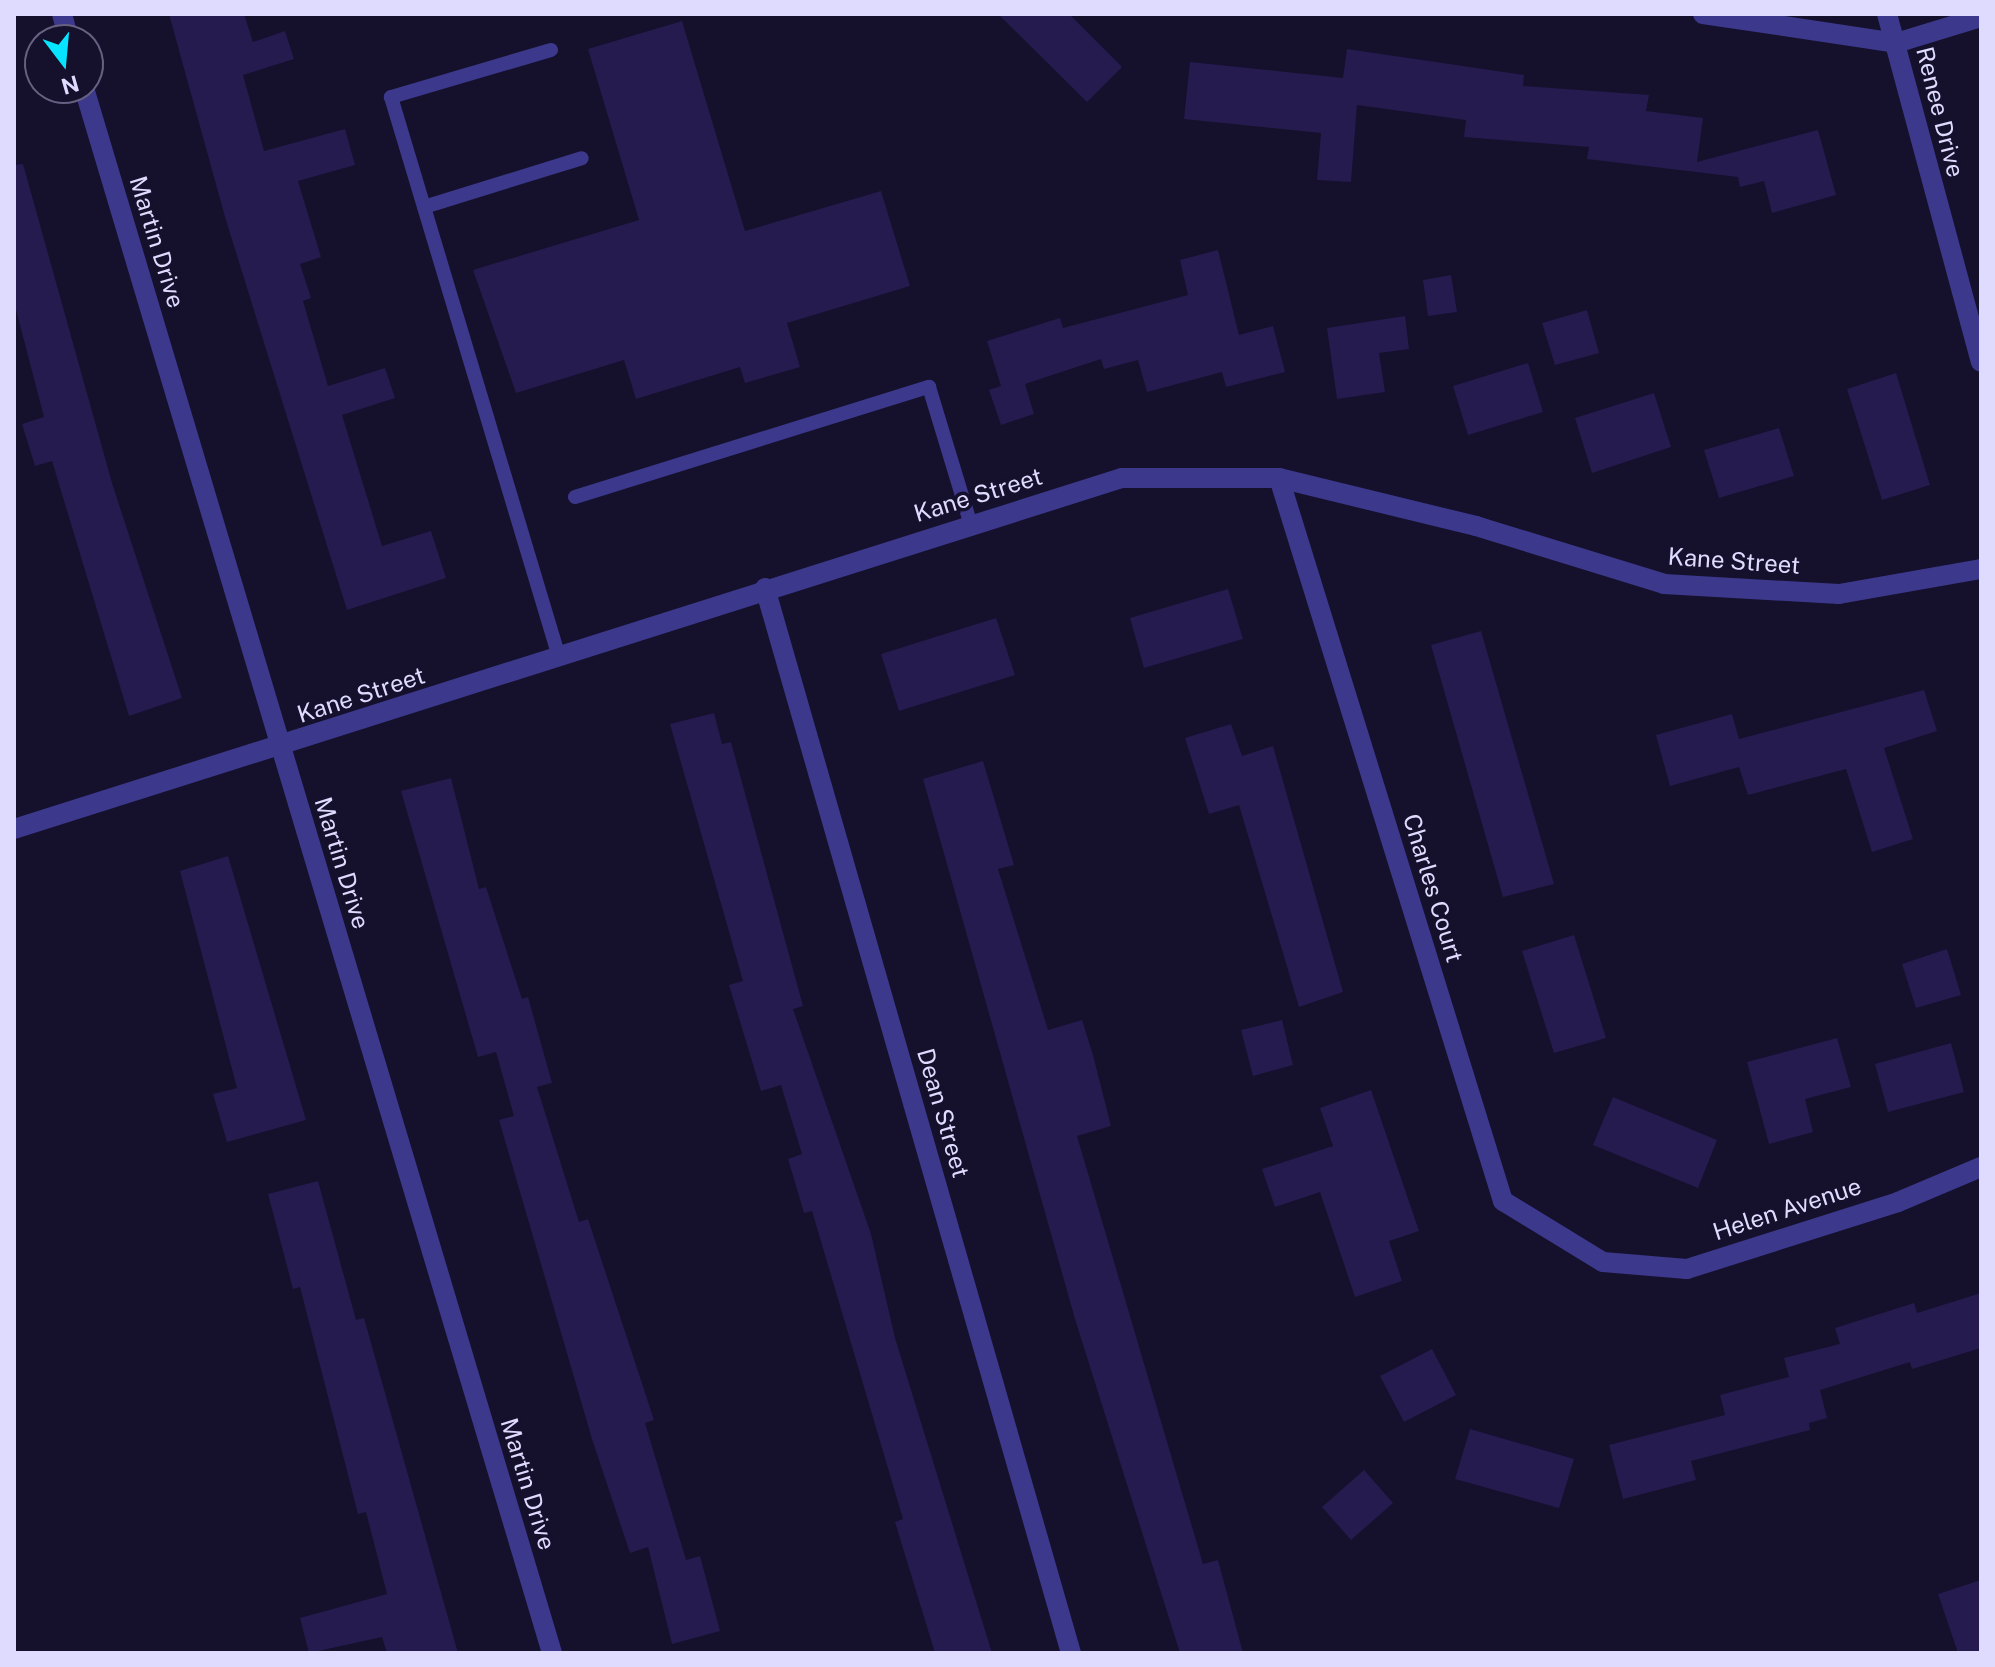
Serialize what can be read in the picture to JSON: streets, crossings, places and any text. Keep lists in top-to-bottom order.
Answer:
{
  "streets": {
    "street": [
      "Renee Drive",
      "Martin Drive",
      "Kane Street",
      "Charles Court",
      "Dean Street",
      "Helen Avenue"
    ]
  },
  "crossings": [
    ["Martin Drive", "Kane Street"],
    ["Kane Street", "Charles Court"],
    ["Kane Street", "Dean Street"],
    ["Charles Court", "Helen Avenue"]
  ],
  "north": "bottom"
}
